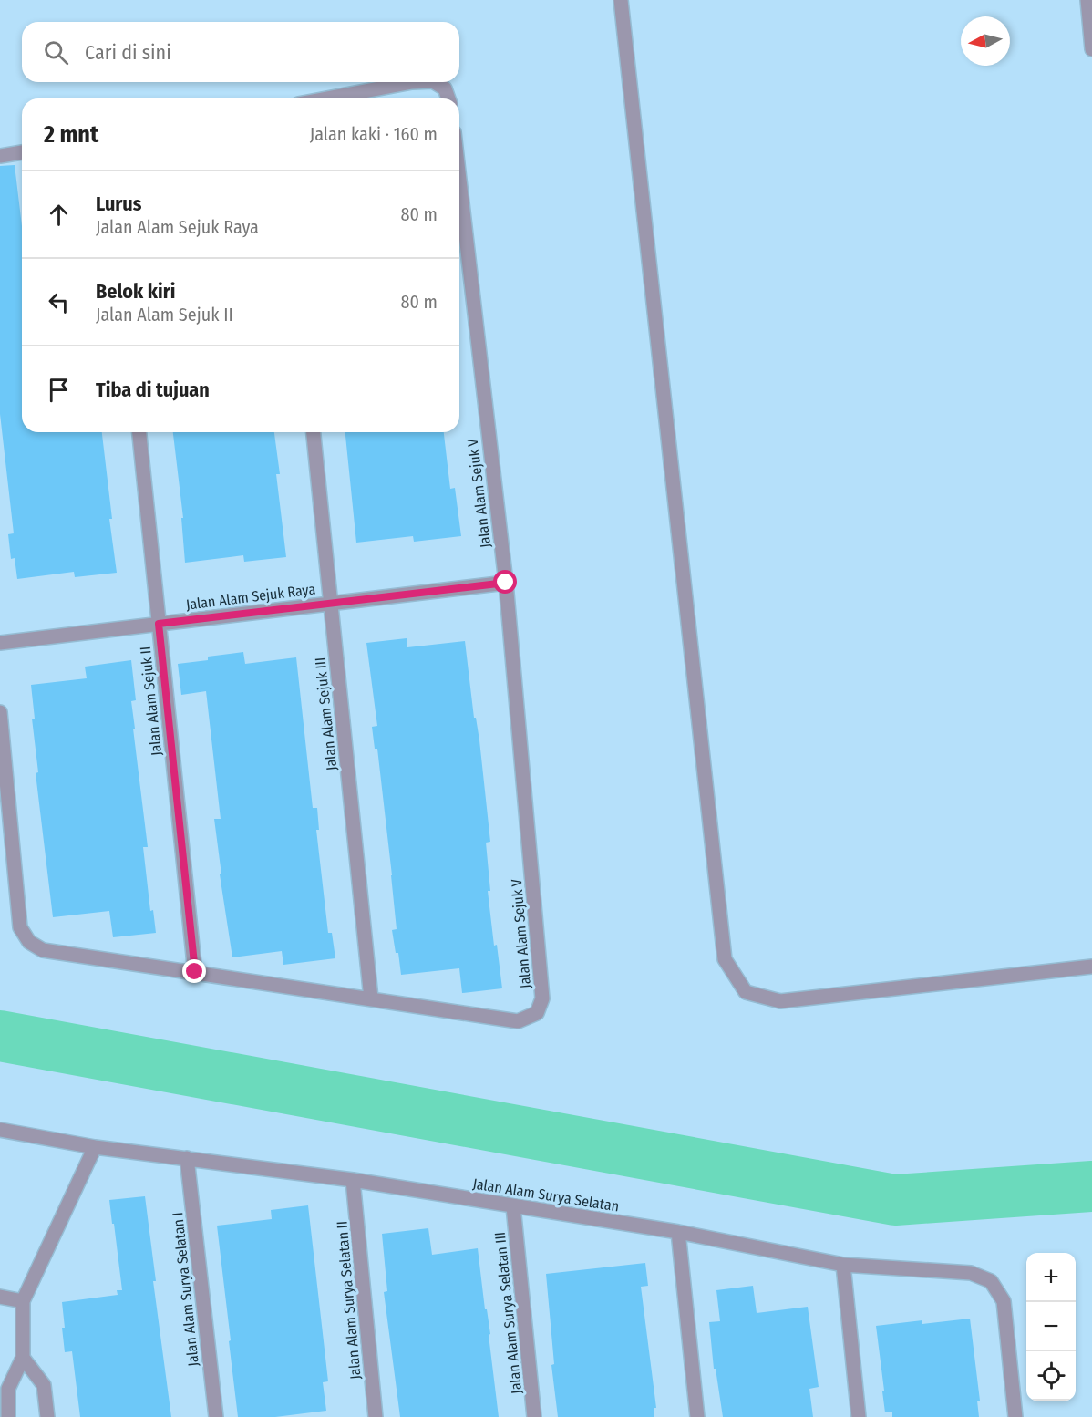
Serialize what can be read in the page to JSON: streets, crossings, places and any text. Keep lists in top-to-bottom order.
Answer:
{
  "streets": {
    "street": [
      "Jalan Alam Sejuk V",
      "Jalan Alam Sejuk Raya",
      "Jalan Alam Sejuk II",
      "Jalan Alam Sejuk III",
      "Jalan Alam Surya Selatan",
      "Jalan Alam Surya Selatan I",
      "Jalan Alam Surya Selatan II",
      "Jalan Alam Surya Selatan III"
    ]
  },
  "crossings": [
    ["Jalan Alam Sejuk V", "Jalan Alam Sejuk Raya"],
    ["Jalan Alam Sejuk V", "Jalan Alam Sejuk III"],
    ["Jalan Alam Sejuk Raya", "Jalan Alam Sejuk II"],
    ["Jalan Alam Sejuk Raya", "Jalan Alam Sejuk III"],
    ["Jalan Alam Surya Selatan", "Jalan Alam Surya Selatan I"],
    ["Jalan Alam Surya Selatan", "Jalan Alam Surya Selatan II"],
    ["Jalan Alam Surya Selatan", "Jalan Alam Surya Selatan III"]
  ],
  "north": "left",
  "page": {
    "search": "Cari di sini",
    "heading": ["2 mnt", "Jalan kaki · 160 m"],
    "list": [
      ["Lurus", "Jalan Alam Sejuk Raya", "80 m"],
      ["Belok kiri", "Jalan Alam Sejuk II", "80 m"],
      "Tiba di tujuan"
    ],
    "map_buttons": ["+", "−"]
  }
}
